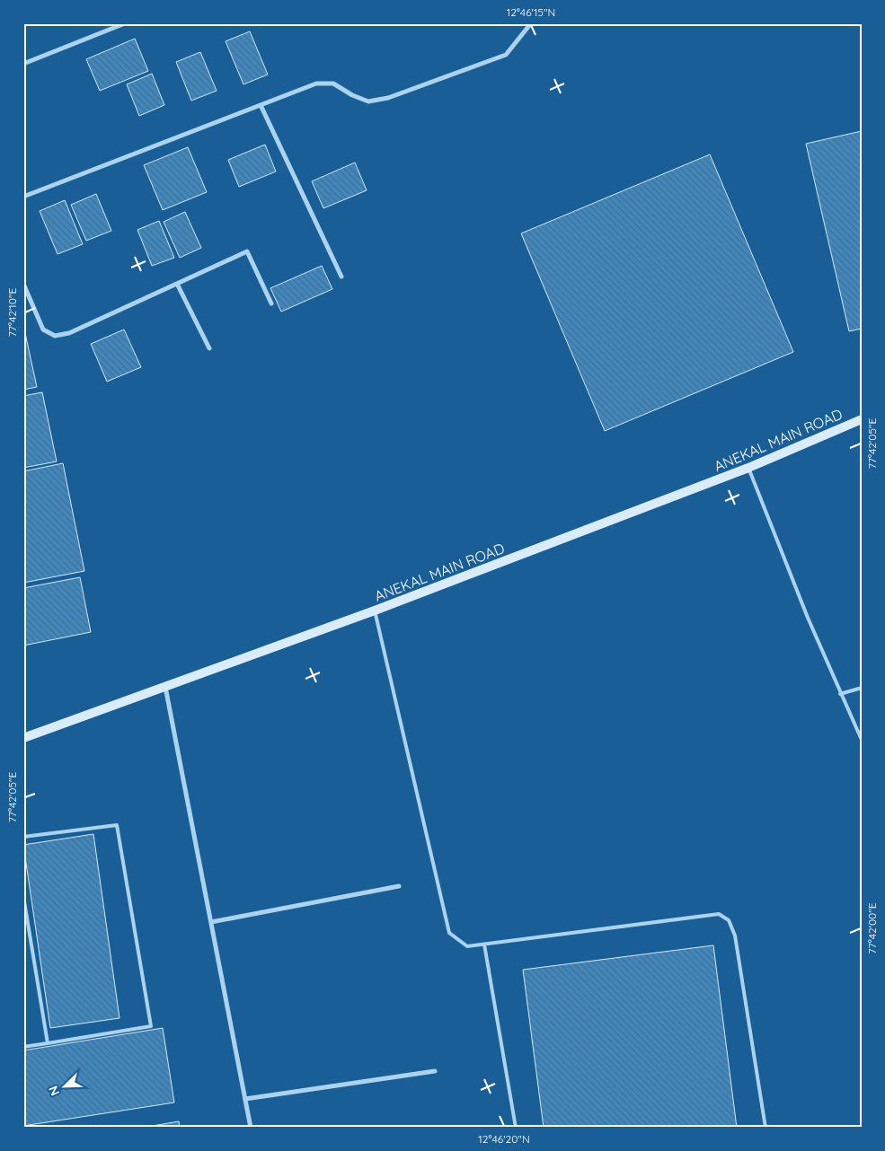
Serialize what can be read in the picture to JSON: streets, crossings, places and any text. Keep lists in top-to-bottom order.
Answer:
{
  "streets": {
    "main road": ["ANEKAL MAIN ROAD"]
  },
  "north": "bottom left",
  "coordinates": [
    "12°46'15\"N",
    "77°42'10\"E",
    "77°42'05\"E",
    "77°42'00\"E",
    "12°46'20\"N"
  ]
}
